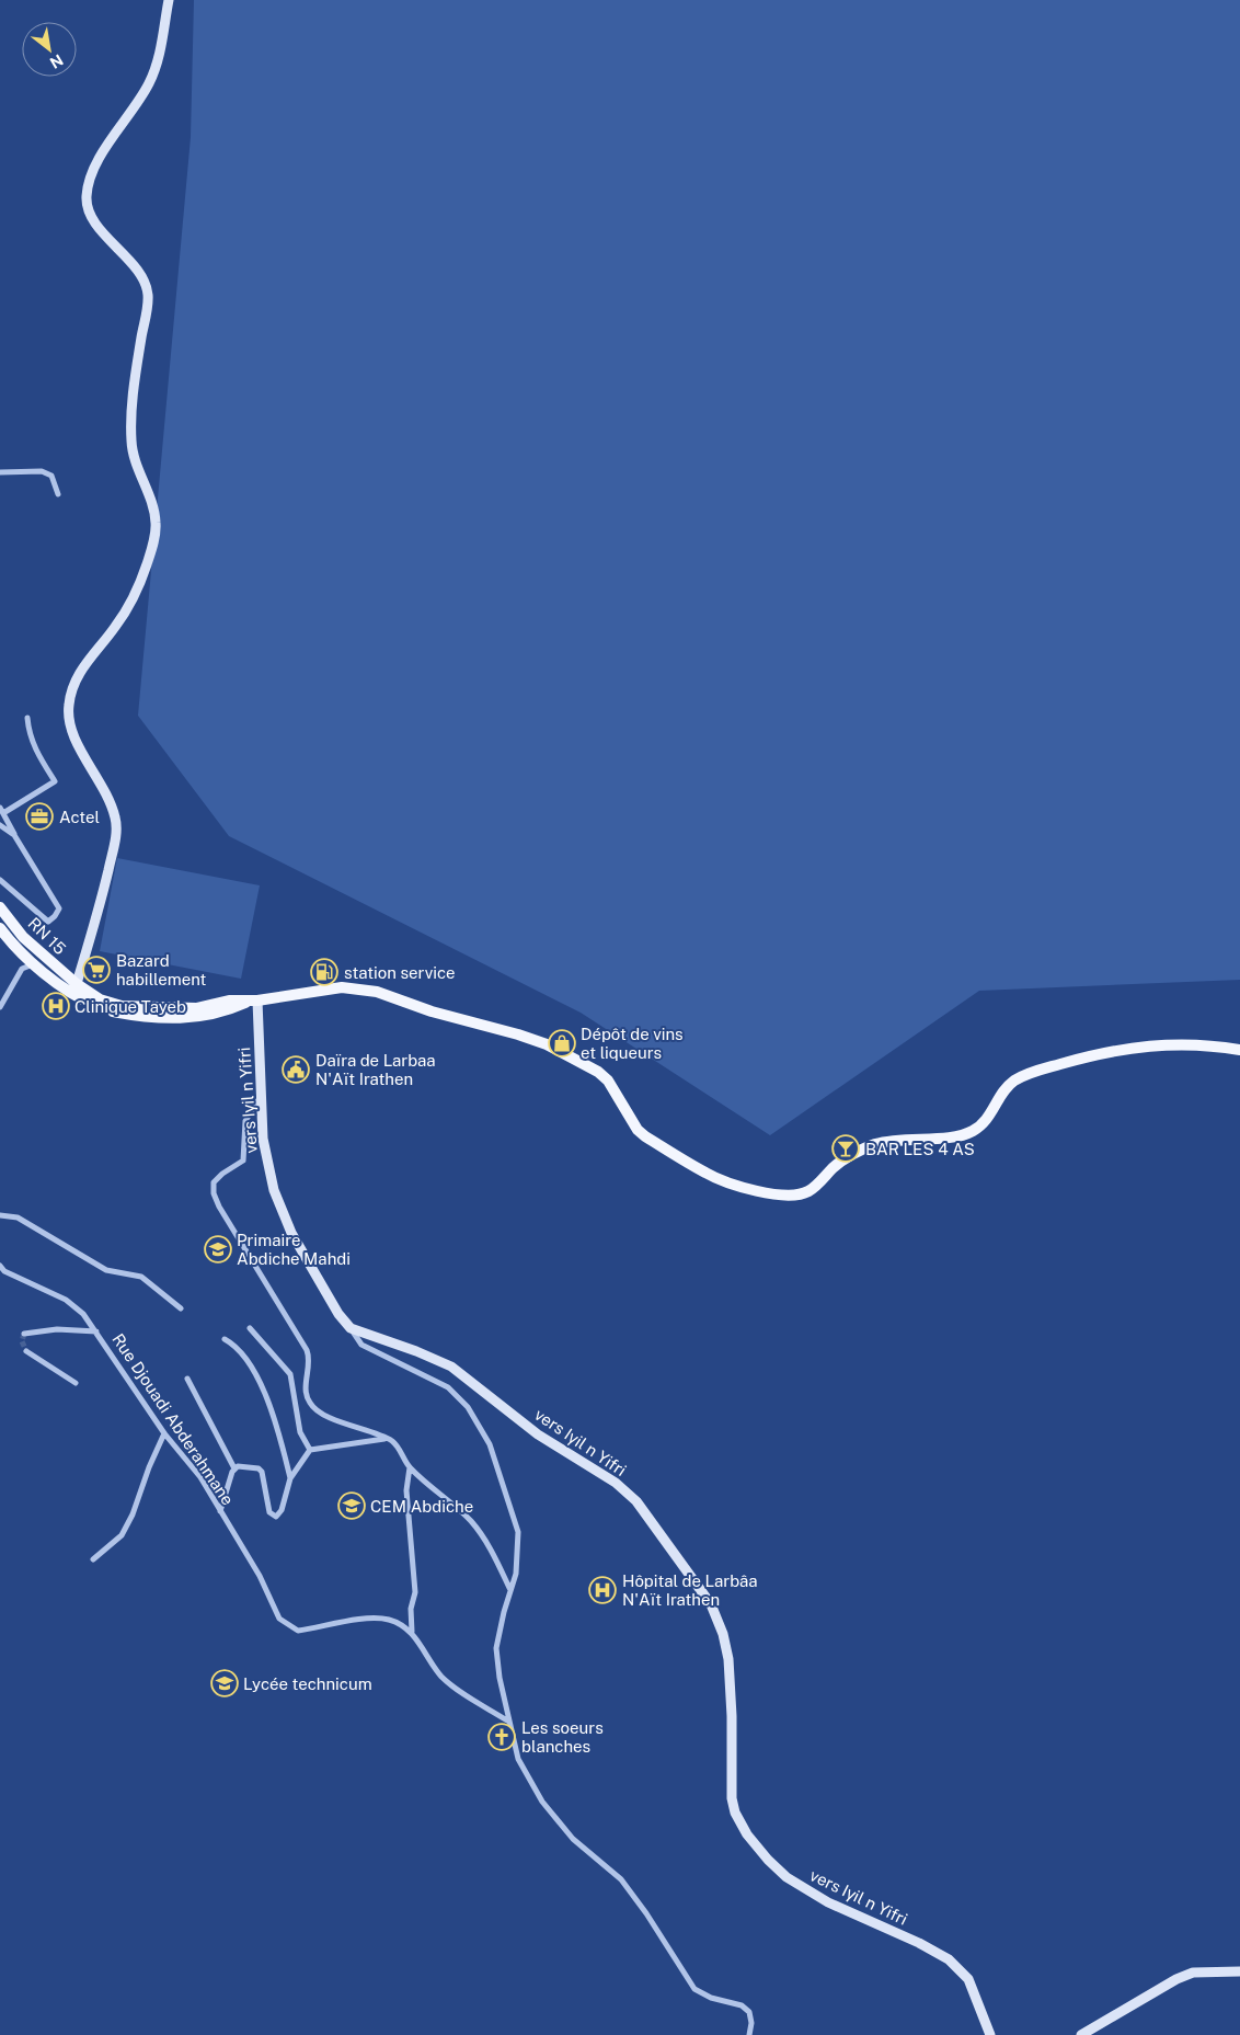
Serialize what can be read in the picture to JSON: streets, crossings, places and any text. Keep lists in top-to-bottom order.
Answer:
{
  "streets": {
    "main road": ["RN 15", "vers Iγil n Yifri"],
    "street": ["Rue Djouadi Abderahmane"]
  },
  "crossings": [
    ["RN 15", "vers Iγil n Yifri"]
  ],
  "places": {
    "office": ["Actel"],
    "supermarket": ["Bazard habillement"],
    "fuel station": ["station service"],
    "hospital": ["Clinique Tayeb", "Hôpital de Larbâa N'Aït Irathen"],
    "shop": ["Dépôt de vins et liqueurs"],
    "public building": ["Daïra de Larbaa N'Aït Irathen"],
    "bar": ["BAR LES 4 AS"],
    "school or university": ["Primaire Abdiche Mahdi", "CEM Abdiche", "Lycée technicum"],
    "church": ["Les soeurs blanches"]
  },
  "north": "bottom right"
}
